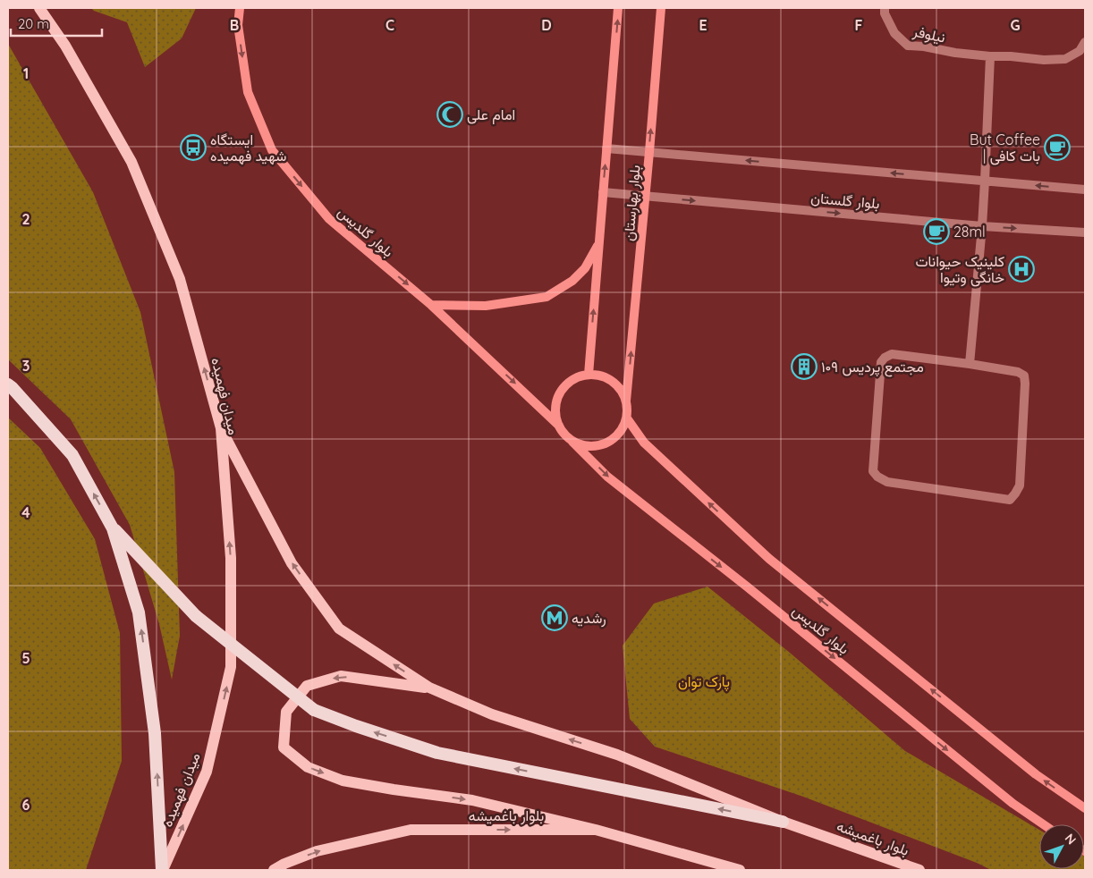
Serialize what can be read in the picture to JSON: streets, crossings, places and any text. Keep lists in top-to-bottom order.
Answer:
{
  "streets": {
    "main road": [
      "بلوار بهارستان",
      "بلوار گلدیس",
      "میدان فهمیده",
      "بلوار باغمیشه"
    ],
    "street": ["نیلوفر", "بلوار گلستان"]
  },
  "crossings": [
    ["بلوار گلستان", "بلوار بهارستان"],
    ["بلوار بهارستان", "بلوار گلدیس"]
  ],
  "one_way": ["بلوار بهارستان", "میدان فهمیده"],
  "parks": ["پارک توان"],
  "places": {
    "mosque": ["امام علی"],
    "bus stop": ["ایستگاه شهید فهمیده"],
    "cafe": ["But Coffee | بات کافی", "28ml"],
    "hospital": ["کلینیک حیوانات خانگی وتیوا"],
    "building": ["مجتمع پردیس ۱۰۹"],
    "metro station": ["رشدیه"]
  },
  "scale_bar": "20 m",
  "north": "top right",
  "grid": {
    "columns": [
      "B",
      "C",
      "D",
      "E",
      "F",
      "G"
    ],
    "rows": [
      "1",
      "2",
      "3",
      "4",
      "5",
      "6"
    ]
  }
}
